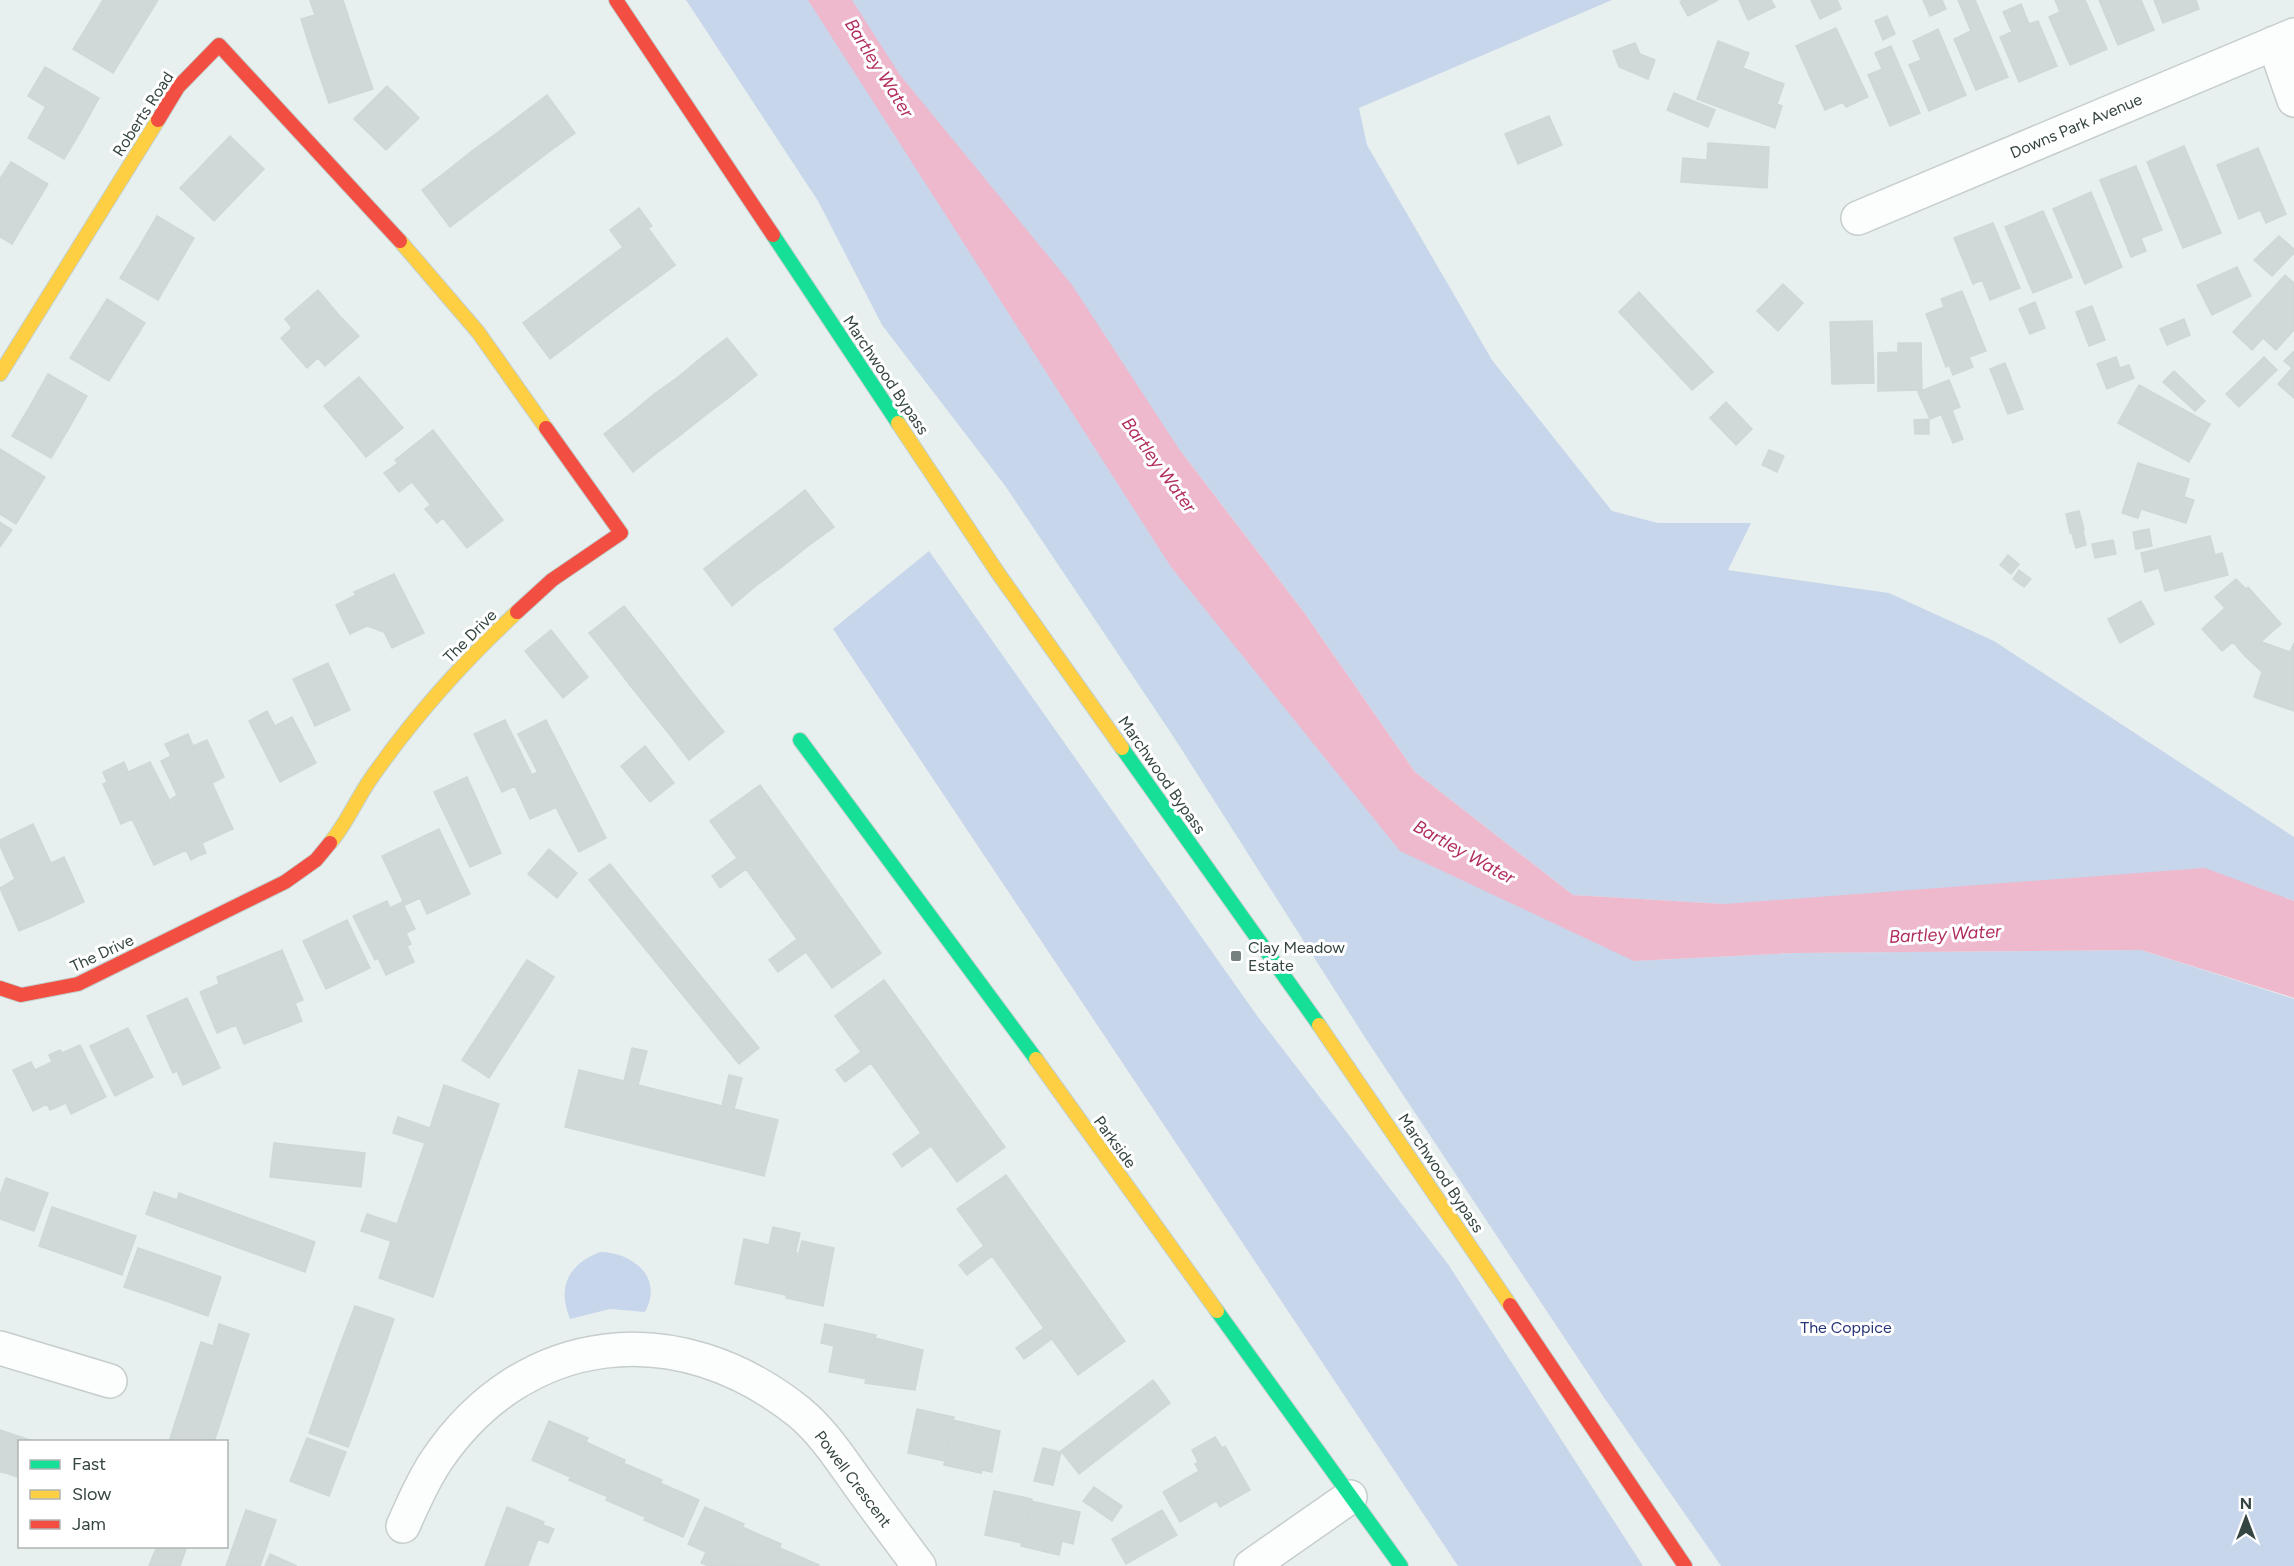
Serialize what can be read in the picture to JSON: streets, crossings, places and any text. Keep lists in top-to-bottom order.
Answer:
{
  "streets": {
    "street": [
      "Roberts Road",
      "Downs Park Avenue",
      "Marchwood Bypass",
      "The Drive",
      "Parkside",
      "Powell Crescent"
    ]
  },
  "crossings": [
    ["Roberts Road", "The Drive"]
  ],
  "water": ["Bartley Water"],
  "parks": ["The Coppice"],
  "places": {
    "transit": ["Clay Meadow Estate"]
  },
  "legend": ["Fast", "Slow", "Jam"],
  "north": "top"
}
